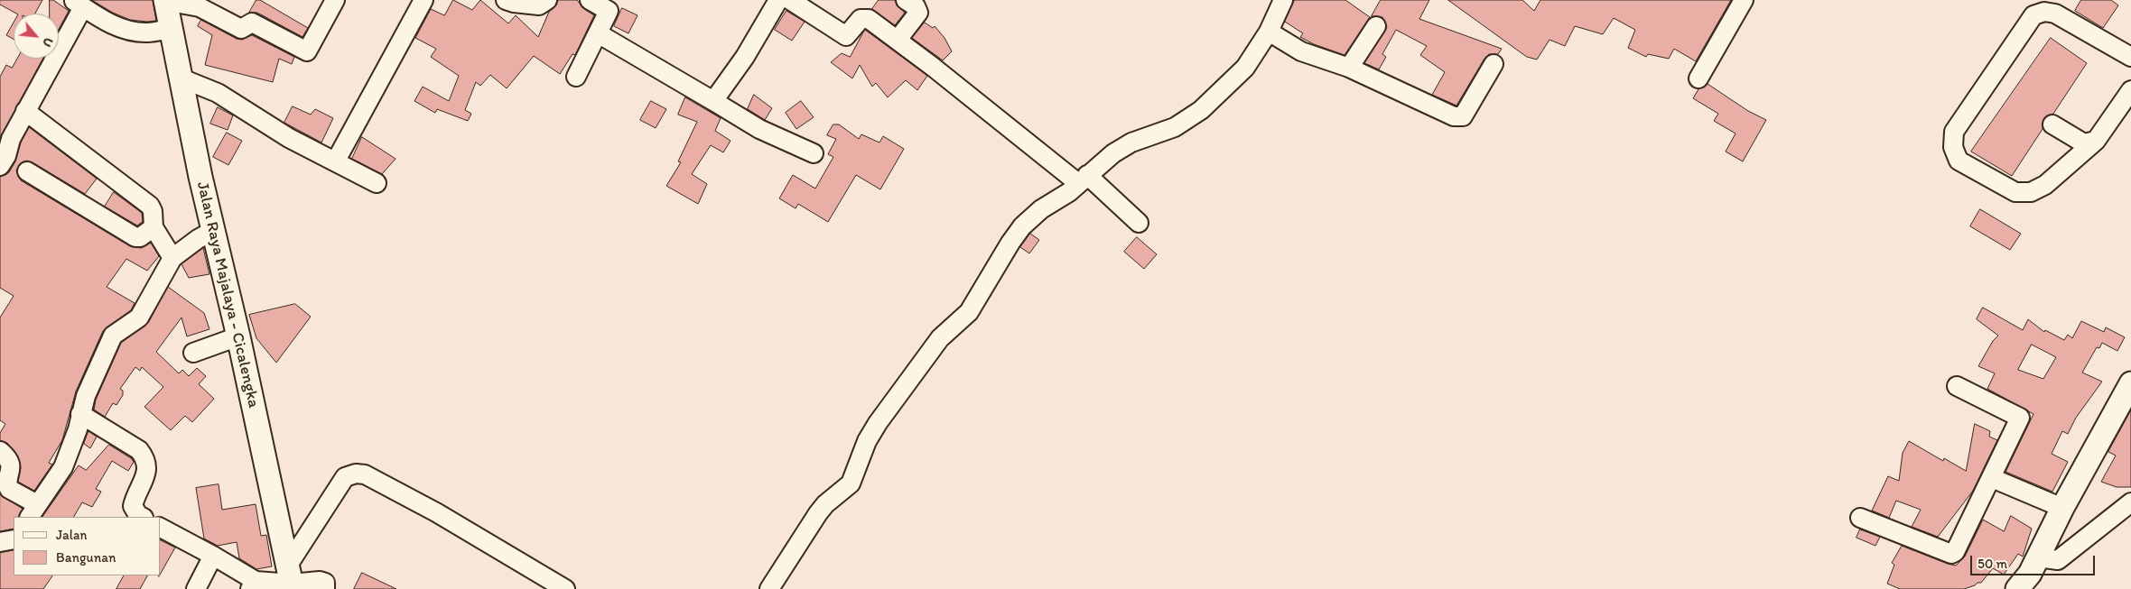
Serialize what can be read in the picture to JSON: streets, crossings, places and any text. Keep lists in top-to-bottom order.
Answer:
{
  "streets": {
    "main road": ["Jalan Raya Majalaya - Cicalengka"]
  },
  "legend": ["Jalan", "Bangunan"],
  "scale_bar": "50 m",
  "north": "bottom right"
}
